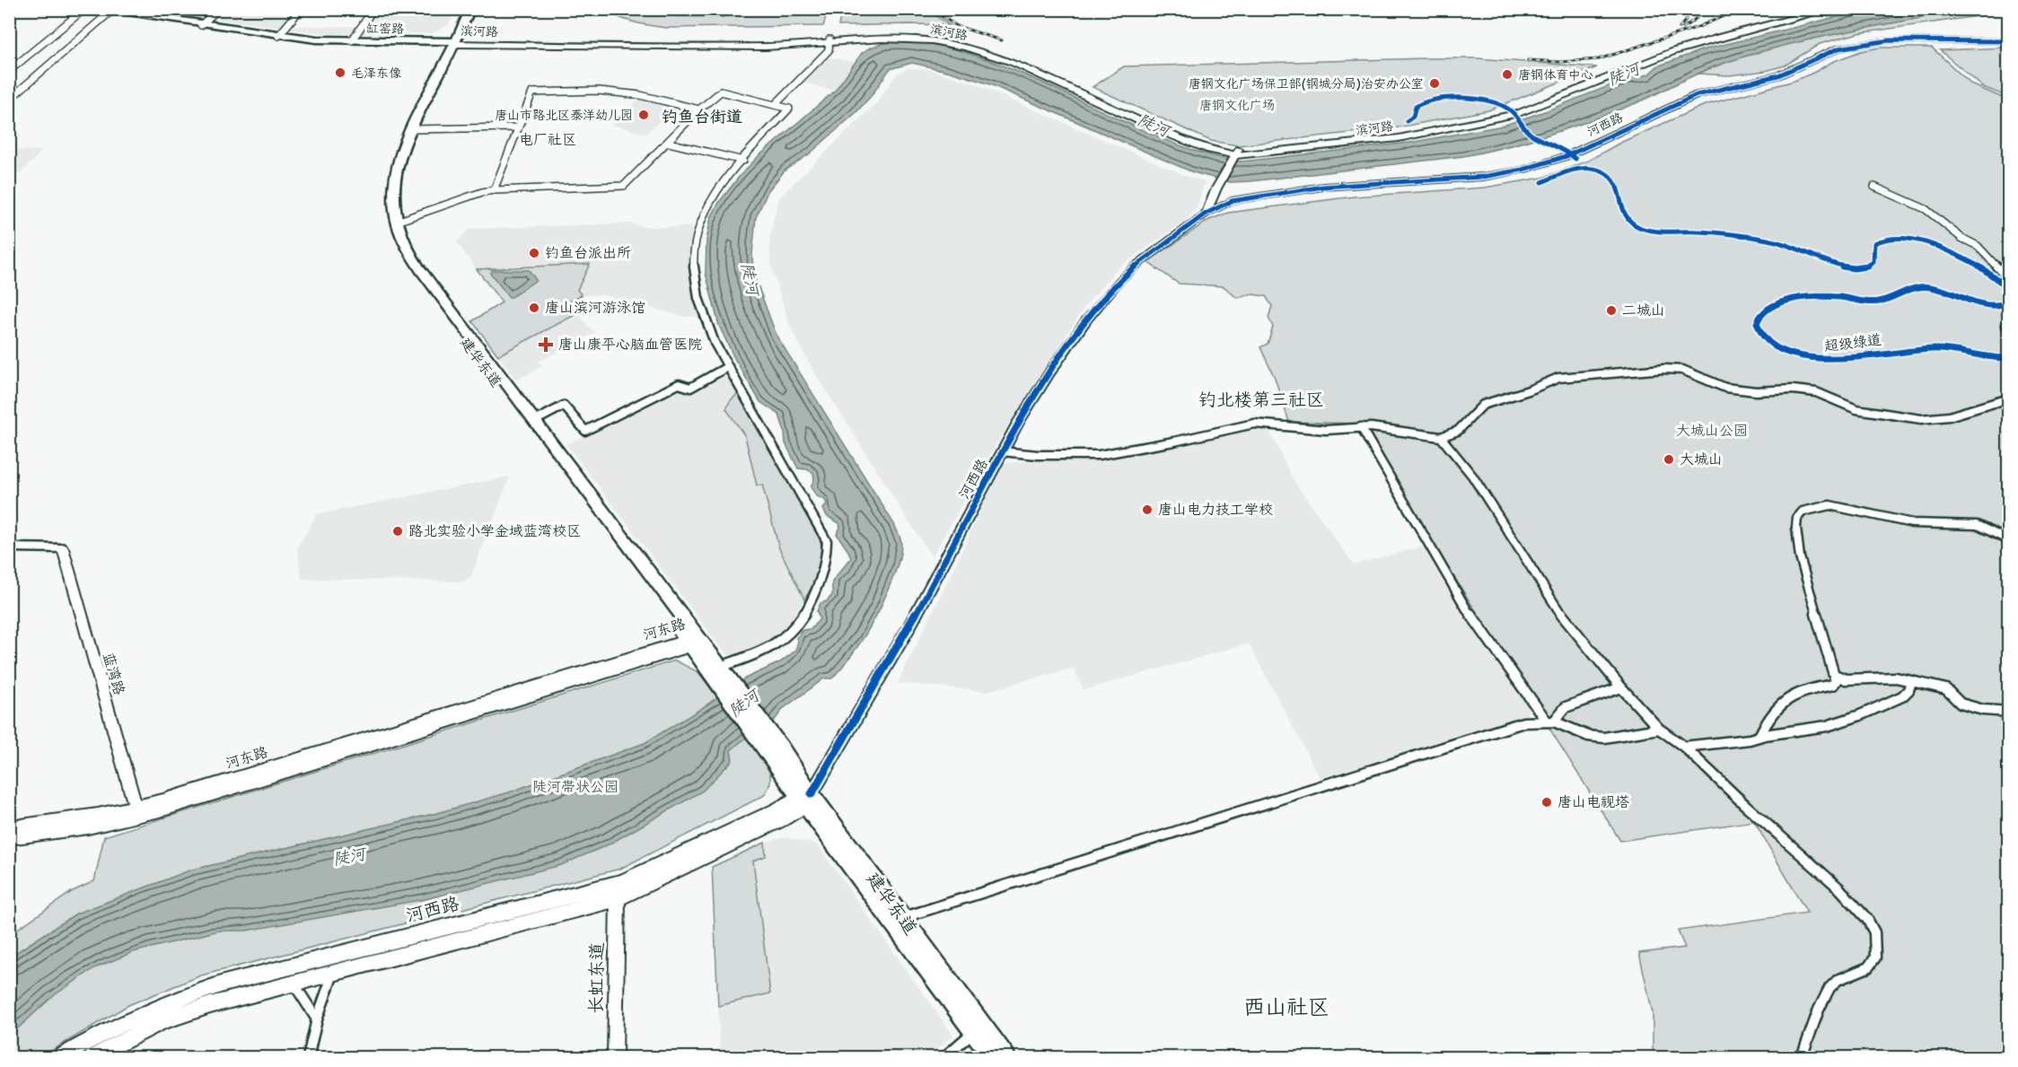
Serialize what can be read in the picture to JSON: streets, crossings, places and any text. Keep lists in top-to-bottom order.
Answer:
{
  "streets": {
    "main road": [
      "缸窑路",
      "滨河路",
      "河西路",
      "建华东道"
    ],
    "street": ["河东路", "蓝湾路", "长虹东道"],
    "cycle path": ["超级绿道"]
  },
  "crossings": [
    ["缸窑路", "滨河路"],
    ["缸窑路", "建华东道"],
    ["滨河路", "建华东道"],
    ["河西路", "建华东道"],
    ["河西路", "长虹东道"],
    ["建华东道", "河东路"],
    ["河东路", "蓝湾路"]
  ],
  "districts": [
    "钓鱼台街道",
    "电厂社区",
    "钓北楼第三社区",
    "西山社区"
  ],
  "water": ["陡河"],
  "parks": ["唐钢文化广场", "大城山公园", "陡河带状公园"],
  "places": {
    "other": [
      "毛泽东像",
      "唐钢体育中心",
      "唐钢文化广场保卫部(钢城分局)治安办公室",
      "唐山市路北区泰洋幼儿园",
      "钓鱼台派出所",
      "唐山滨河游泳馆",
      "二城山",
      "大城山",
      "唐山电力技工学校",
      "路北实验小学金域蓝湾校区",
      "唐山电视塔"
    ],
    "health": ["唐山康平心脑血管医院"]
  }
}
